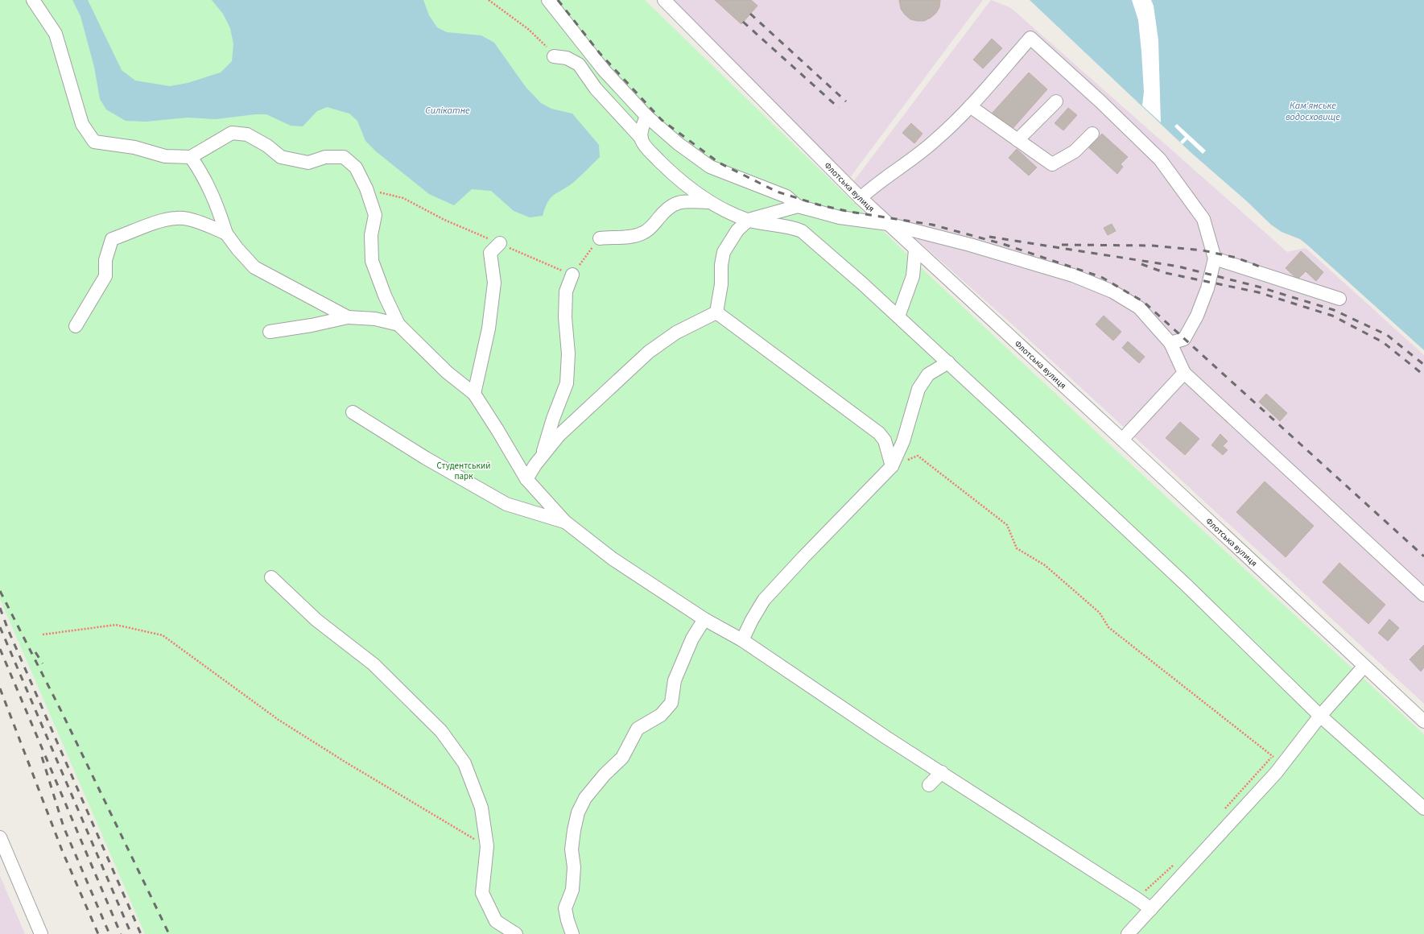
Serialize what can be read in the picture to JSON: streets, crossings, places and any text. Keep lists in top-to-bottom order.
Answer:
{
  "streets": {
    "street": ["Флотська вулиця"]
  },
  "water": ["Кам'янське водосховище", "Силікатне"],
  "parks": ["Студентський парк"]
}
